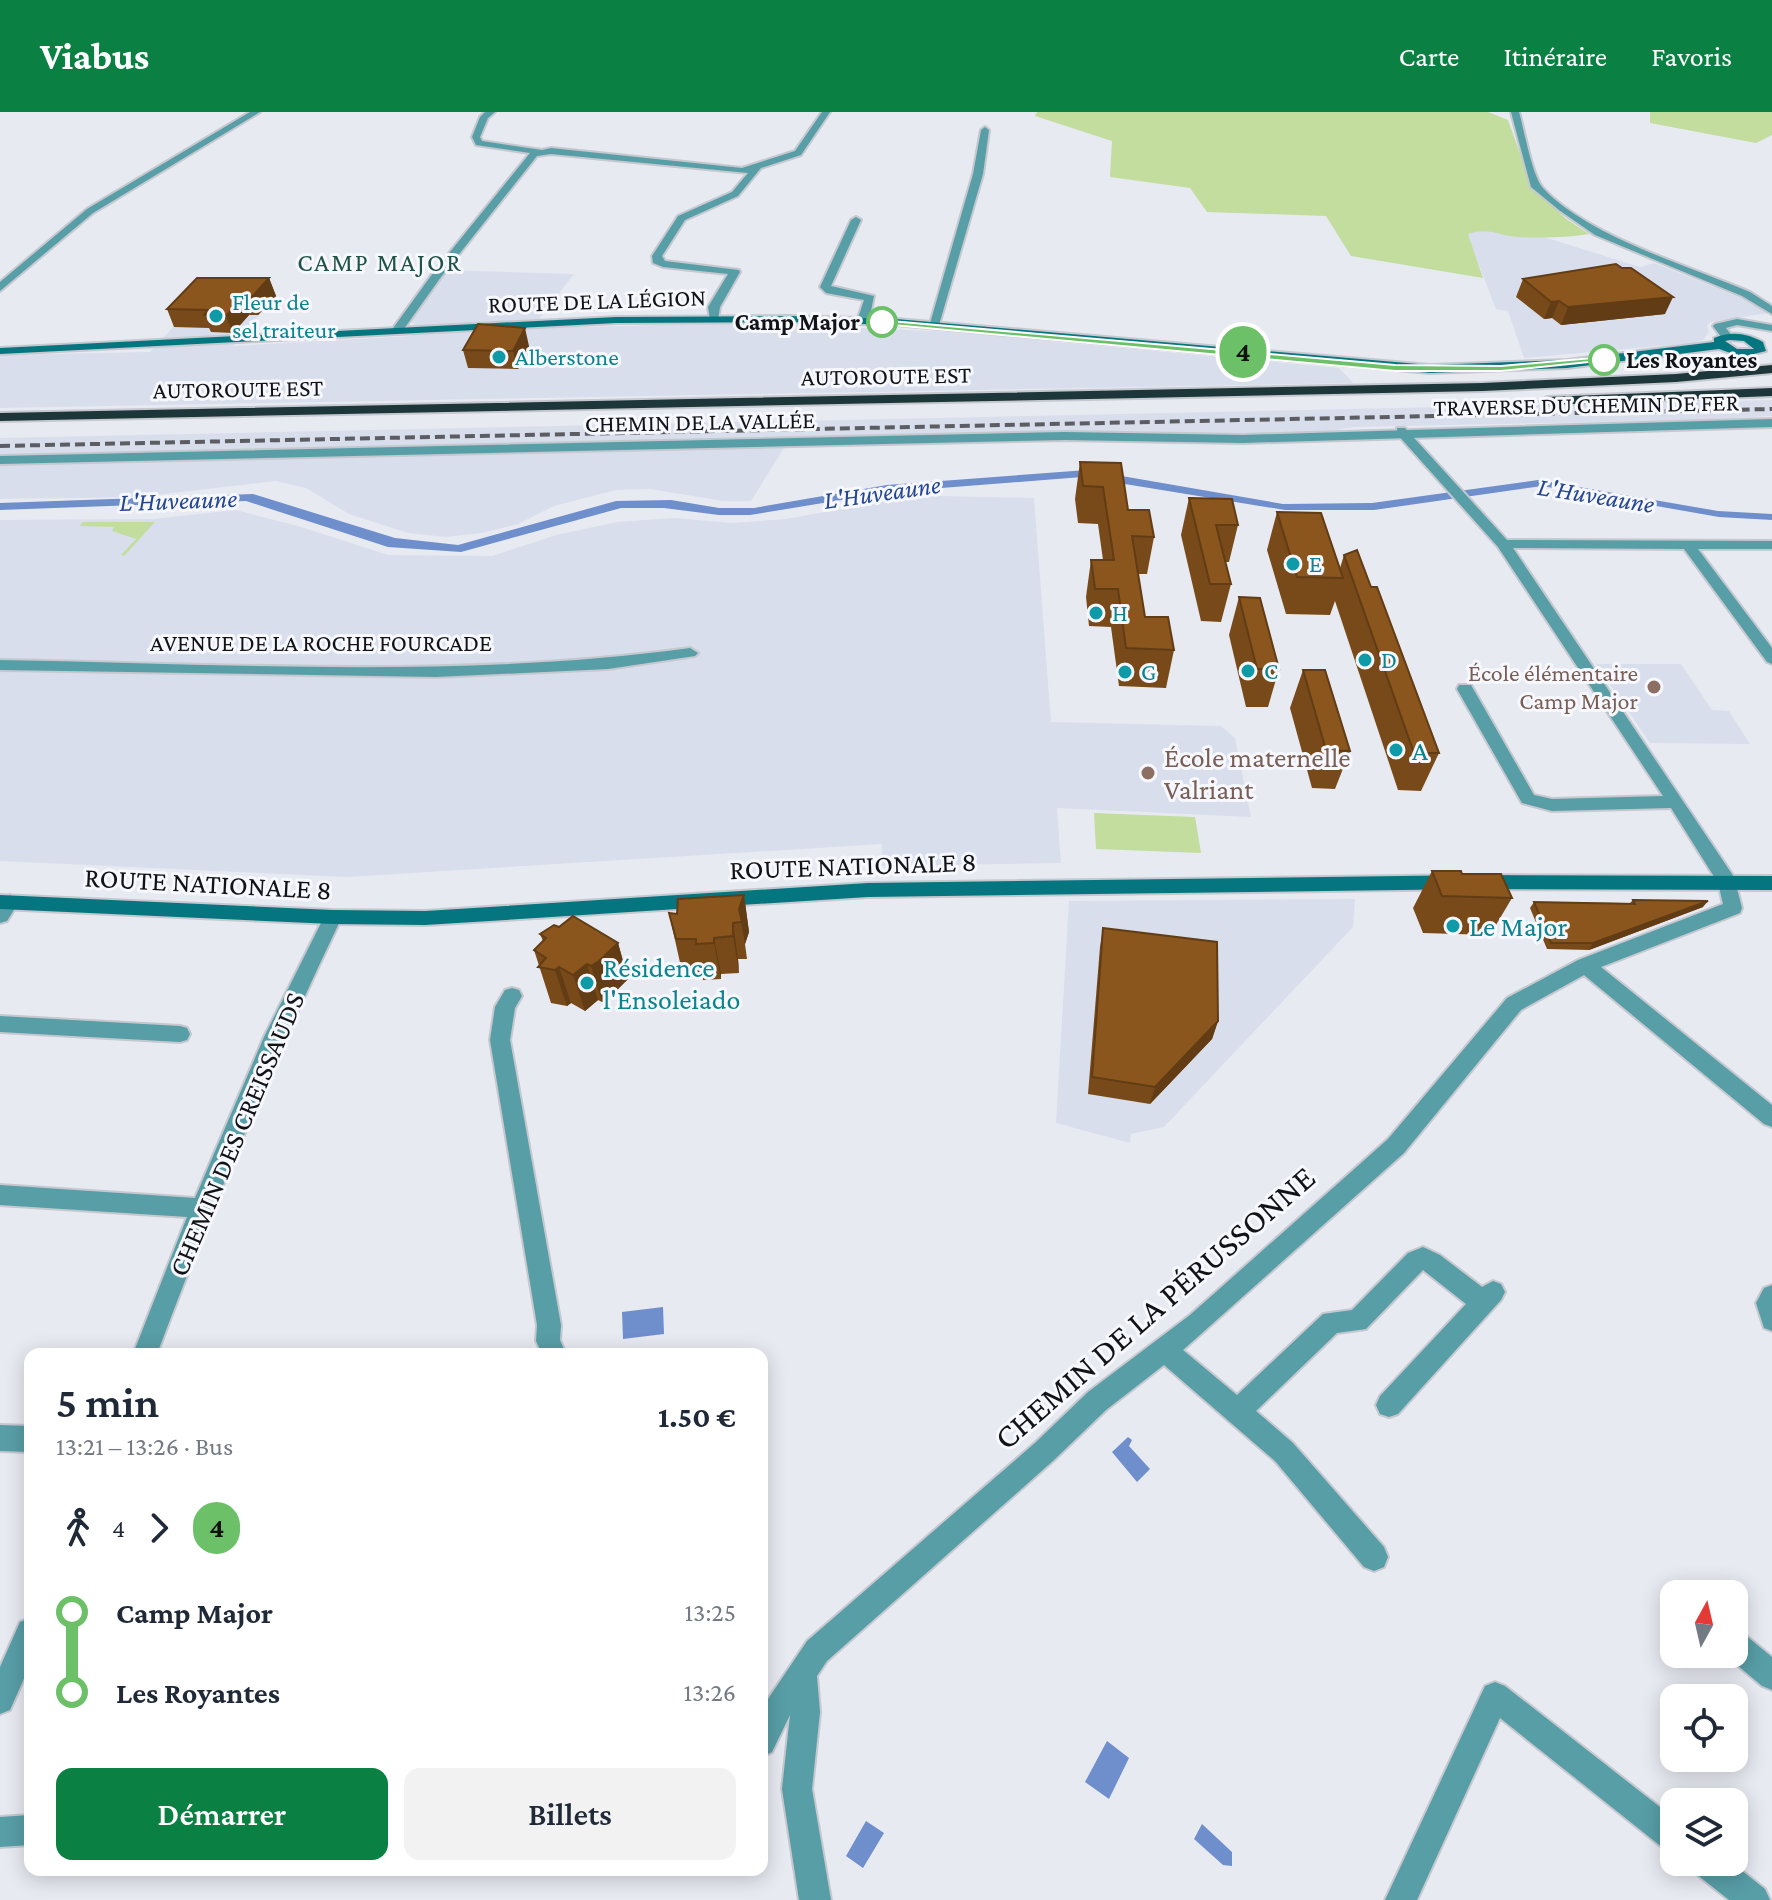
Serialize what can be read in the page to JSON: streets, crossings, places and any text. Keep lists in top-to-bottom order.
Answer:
{
  "streets": {
    "highway": ["AUTOROUTE EST"],
    "main road": ["ROUTE DE LA LÉGION", "ROUTE NATIONALE 8"],
    "street": [
      "TRAVERSE DU CHEMIN DE FER",
      "CHEMIN DE LA VALLÉE",
      "AVENUE DE LA ROCHE FOURCADE",
      "CHEMIN DES CREISSAUDS",
      "CHEMIN DE LA PÉRUSSONNE"
    ]
  },
  "crossings": [
    ["TRAVERSE DU CHEMIN DE FER", "CHEMIN DE LA VALLÉE"],
    ["ROUTE NATIONALE 8", "CHEMIN DES CREISSAUDS"],
    ["ROUTE NATIONALE 8", "CHEMIN DE LA PÉRUSSONNE"]
  ],
  "districts": ["CAMP MAJOR"],
  "water": ["L'Huveaune"],
  "places": [
    "Fleur de sel traiteur",
    "Camp Major",
    "Alberstone",
    "Les Royantes",
    "E",
    "H",
    "D",
    "C",
    "G",
    "École élémentaire Camp Major",
    "A",
    "École maternelle Valriant",
    "Le Major",
    "Résidence l'Ensoleiado"
  ],
  "lines": ["bus line 4"],
  "north": "top",
  "page": {
    "header": "Viabus",
    "nav": ["Carte", "Itinéraire", "Favoris"],
    "on_map": "4",
    "heading": ["5 min", "13:21 – 13:26 · Bus", "1.50 €"],
    "legs": ["4", "4"],
    "list": [
      {
        "name": "Camp Major",
        "value": "13:25"
      },
      {
        "name": "Les Royantes",
        "value": "13:26"
      }
    ],
    "buttons": ["Démarrer", "Billets"]
  }
}
